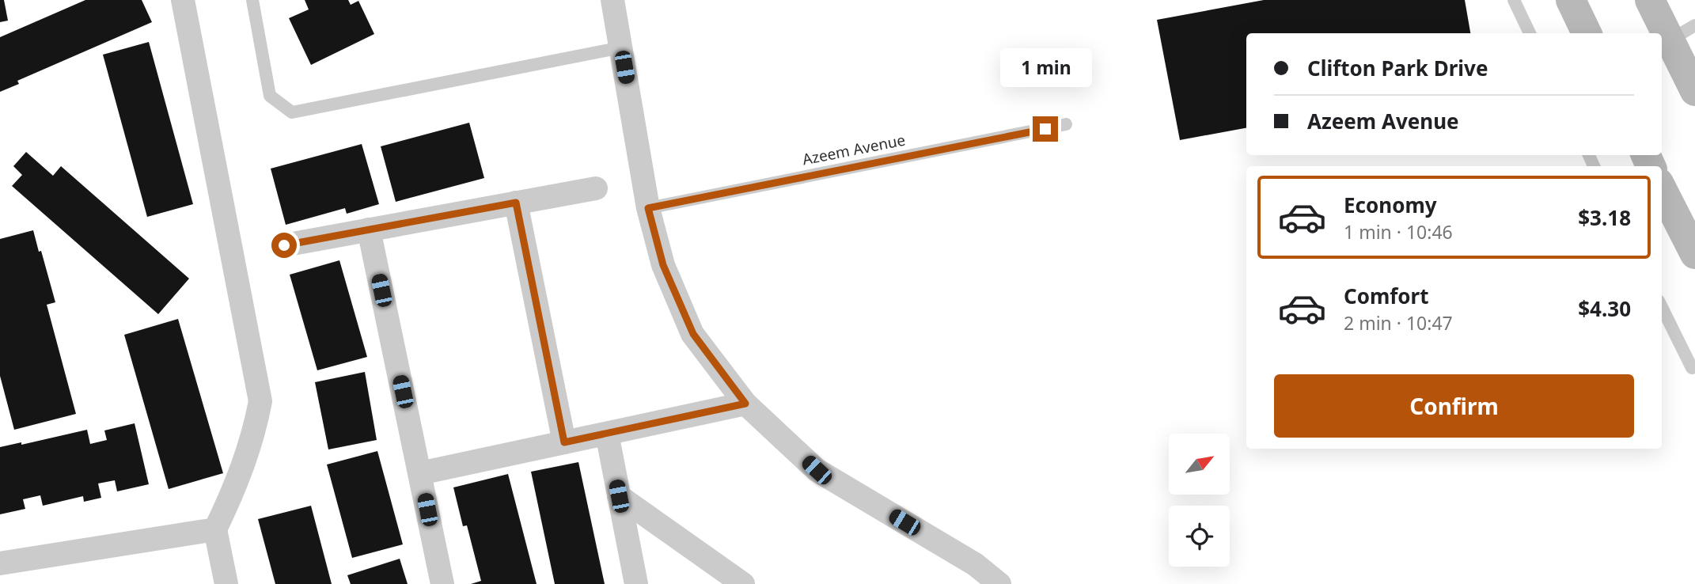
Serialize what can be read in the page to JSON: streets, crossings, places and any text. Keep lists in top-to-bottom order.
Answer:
{
  "streets": {
    "lane": ["Azeem Avenue"]
  },
  "north": "top right",
  "page": {
    "banner": ["Clifton Park Drive", "Azeem Avenue"],
    "bubble": "1 min",
    "list": [
      {
        "name": "Economy",
        "note": "1 min · 10:46",
        "value": "$3.18"
      },
      {
        "name": "Comfort",
        "note": "2 min · 10:47",
        "value": "$4.30"
      }
    ],
    "buttons": "Confirm"
  }
}
